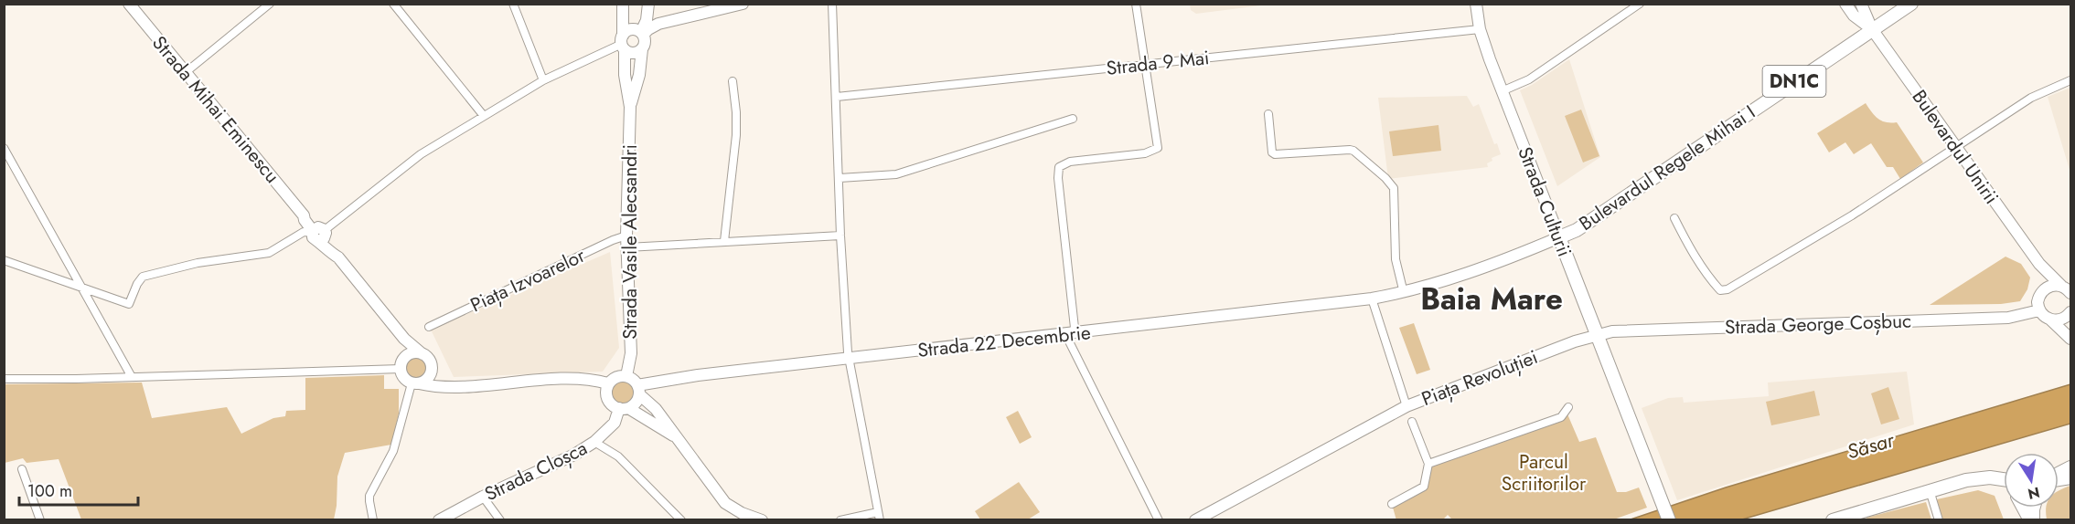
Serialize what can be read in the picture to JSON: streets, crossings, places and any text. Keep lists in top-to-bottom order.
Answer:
{
  "streets": {
    "main road": [
      "DN1C",
      "Strada Mihai Eminescu",
      "Bulevardul Unirii",
      "Bulevardul Regele Mihai I",
      "Strada Culturii",
      "Strada Vasile Alecsandri",
      "Strada George Coșbuc",
      "Strada 22 Decembrie",
      "Piața Revoluției",
      "Strada Cloșca"
    ],
    "street": ["Strada 9 Mai", "Piața Izvoarelor"]
  },
  "crossings": [
    ["Strada 9 Mai", "Strada Culturii"],
    ["Bulevardul Unirii", "Bulevardul Regele Mihai I"],
    ["Bulevardul Regele Mihai I", "Strada Culturii"],
    ["Strada Culturii", "Strada George Coșbuc"],
    ["Strada Culturii", "Piața Revoluției"],
    ["Strada Vasile Alecsandri", "Piața Izvoarelor"],
    ["Strada Vasile Alecsandri", "Strada 22 Decembrie"],
    ["Strada Vasile Alecsandri", "Strada Cloșca"],
    ["Strada George Coșbuc", "Piața Revoluției"],
    ["Strada 22 Decembrie", "Piața Revoluției"],
    ["Strada 22 Decembrie", "Strada Cloșca"]
  ],
  "districts": ["Baia Mare"],
  "water": ["Săsar"],
  "parks": ["Parcul Scriitorilor"],
  "scale_bar": "100 m",
  "north": "bottom"
}
